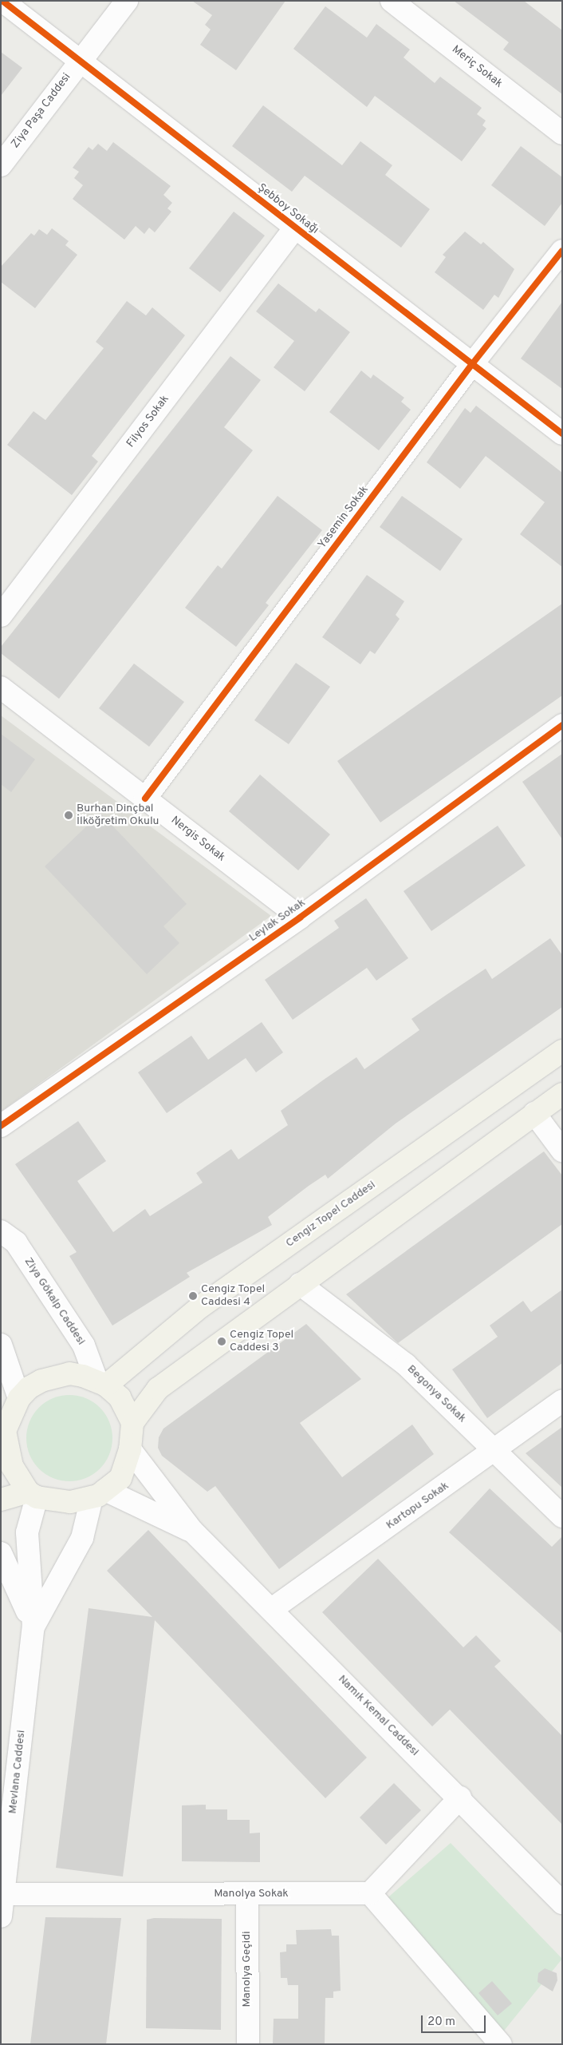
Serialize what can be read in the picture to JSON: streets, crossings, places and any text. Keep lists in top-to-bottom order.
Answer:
{
  "streets": {
    "main road": ["Cengiz Topel Caddesi"],
    "street": [
      "Meriç Sokak",
      "Ziya Paşa Caddesi",
      "Şebboy Sokağı",
      "Filyos Sokak",
      "Yasemin Sokak",
      "Nergis Sokak",
      "Leylak Sokak",
      "Ziya Gökalp Caddesi",
      "Begonya Sokak",
      "Kartopu Sokak",
      "Namık Kemal Caddesi",
      "Mevlana Caddesi",
      "Manolya Sokak",
      "Manolya Geçidi"
    ]
  },
  "crossings": [
    ["Ziya Paşa Caddesi", "Şebboy Sokağı"],
    ["Şebboy Sokağı", "Filyos Sokak"],
    ["Şebboy Sokağı", "Yasemin Sokak"],
    ["Yasemin Sokak", "Nergis Sokak"],
    ["Nergis Sokak", "Leylak Sokak"],
    ["Cengiz Topel Caddesi", "Ziya Gökalp Caddesi"],
    ["Cengiz Topel Caddesi", "Namık Kemal Caddesi"],
    ["Cengiz Topel Caddesi", "Mevlana Caddesi"],
    ["Ziya Gökalp Caddesi", "Namık Kemal Caddesi"],
    ["Ziya Gökalp Caddesi", "Mevlana Caddesi"],
    ["Begonya Sokak", "Kartopu Sokak"],
    ["Kartopu Sokak", "Namık Kemal Caddesi"],
    ["Namık Kemal Caddesi", "Mevlana Caddesi"],
    ["Mevlana Caddesi", "Manolya Sokak"],
    ["Manolya Sokak", "Manolya Geçidi"]
  ],
  "places": ["Burhan Dinçbal İlköğretim Okulu", "Cengiz Topel Caddesi 4", "Cengiz Topel Caddesi 3"],
  "scale_bar": "20 m"
}
